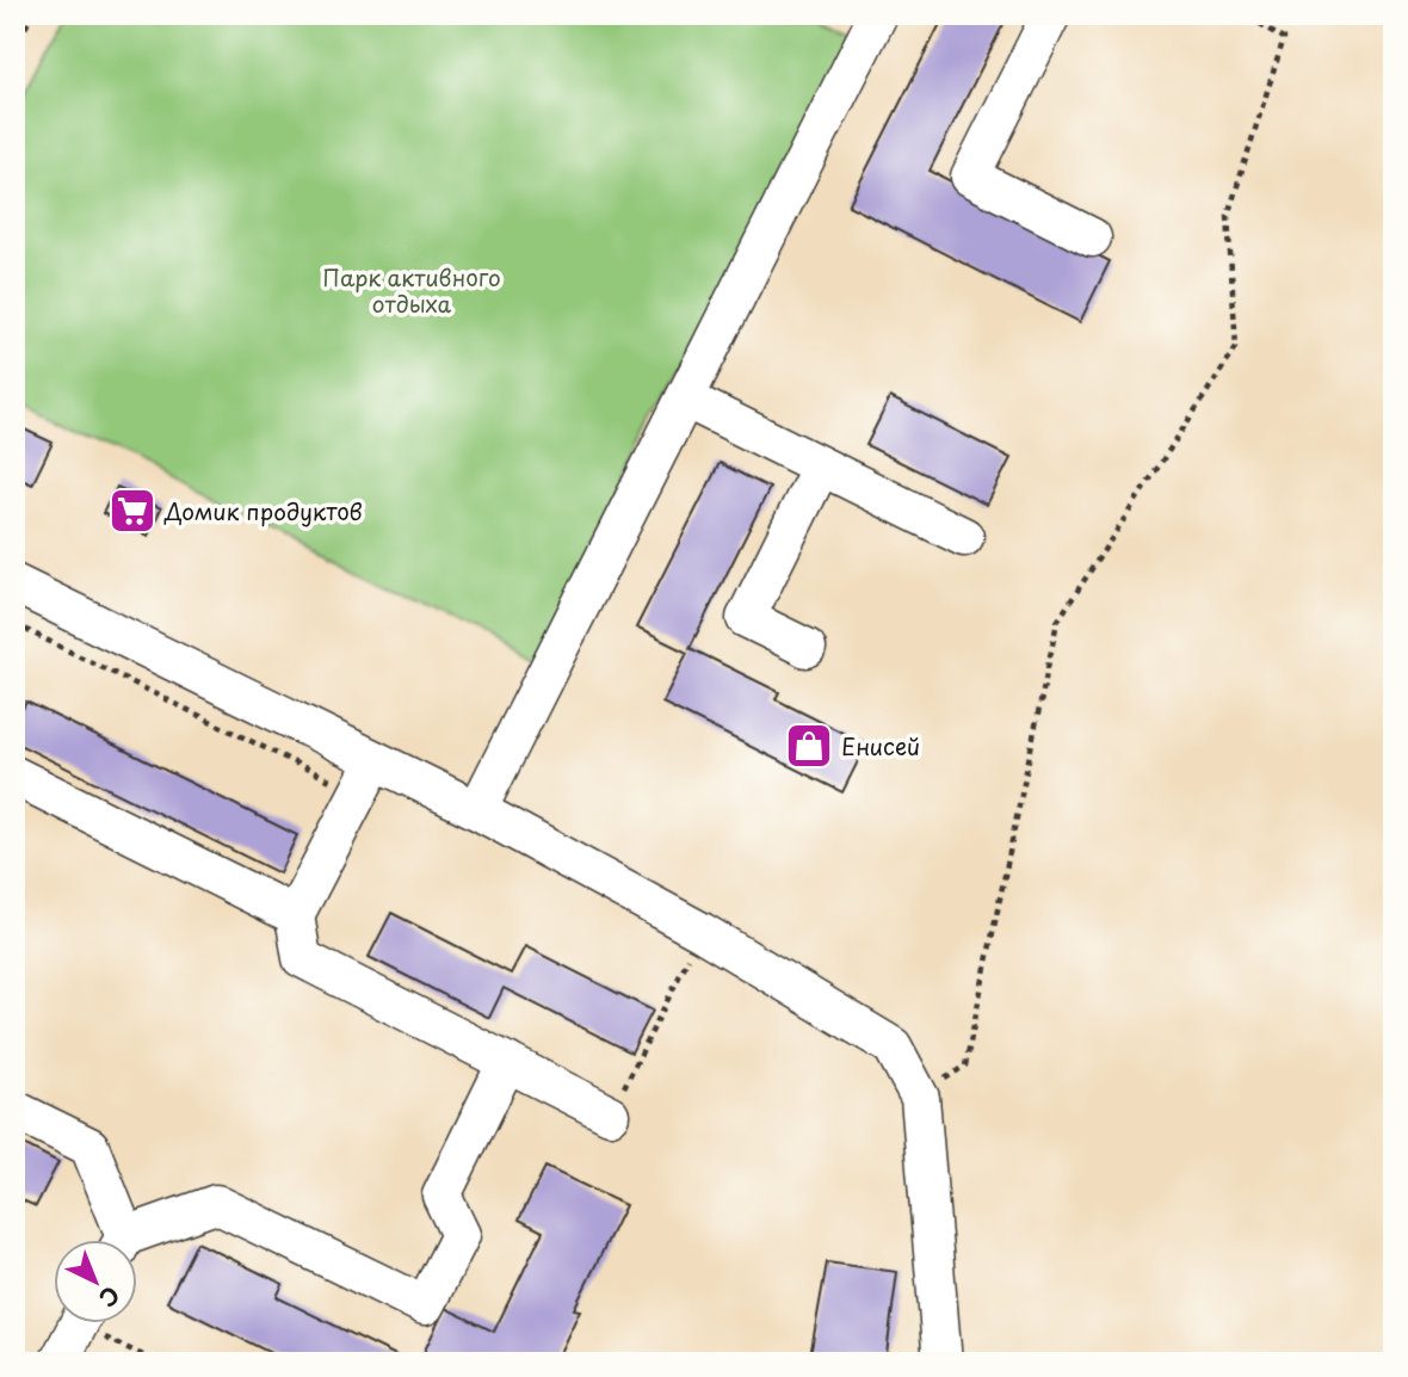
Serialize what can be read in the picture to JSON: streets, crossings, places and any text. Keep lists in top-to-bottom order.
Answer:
{
  "parks": ["Парк активного отдыха"],
  "places": {
    "supermarket": ["Домик продуктов"],
    "shop": ["Енисей"]
  },
  "north": "bottom right"
}
